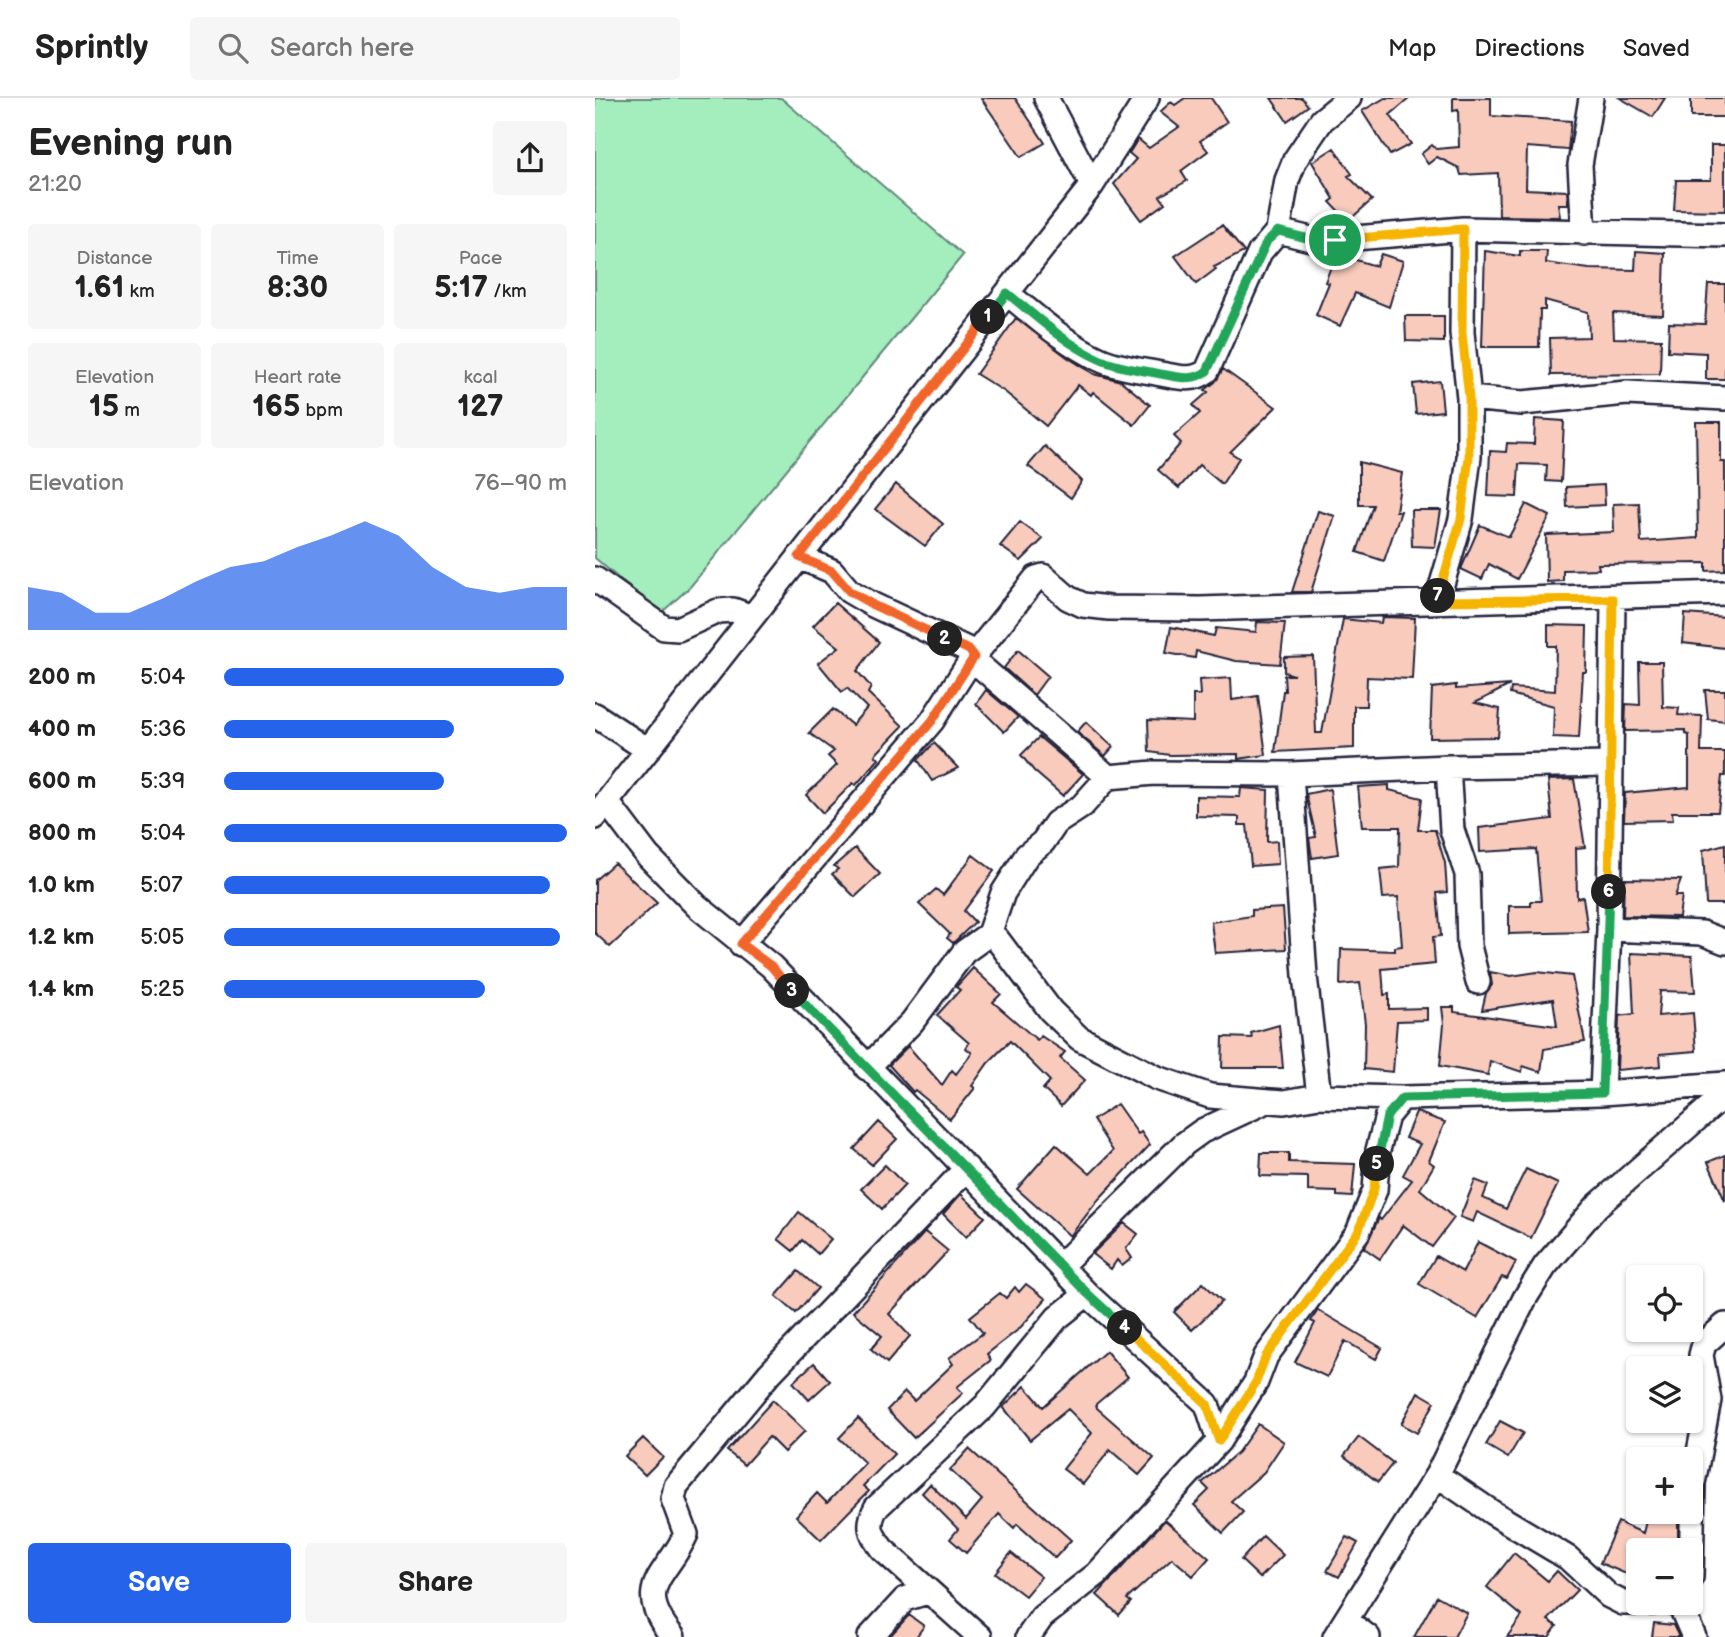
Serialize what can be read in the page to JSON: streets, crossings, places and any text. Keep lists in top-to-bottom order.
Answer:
{
  "page": {
    "header": "Sprintly",
    "search": "Search here",
    "nav": ["Map", "Directions", "Saved"],
    "heading": ["Evening run", "21:20"],
    "stats": [
      ["Distance", "1.61 km"],
      ["Time", "8:30"],
      ["Pace", "5:17 /km"],
      ["Elevation", "15 m"],
      ["Heart rate", "165 bpm"],
      ["kcal", "127"]
    ],
    "pins": [
      "1",
      "7",
      "2",
      "6",
      "3",
      "5",
      "4"
    ],
    "chart": ["Elevation", "76–90 m"],
    "list": [
      {
        "name": "200 m",
        "note": "5:04"
      },
      {
        "name": "400 m",
        "note": "5:36"
      },
      {
        "name": "600 m",
        "note": "5:39"
      },
      {
        "name": "800 m",
        "note": "5:04"
      },
      {
        "name": "1.0 km",
        "note": "5:07"
      },
      {
        "name": "1.2 km",
        "note": "5:05"
      },
      {
        "name": "1.4 km",
        "note": "5:25"
      }
    ],
    "map_buttons": ["+", "−"],
    "buttons": ["Save", "Share"]
  }
}
